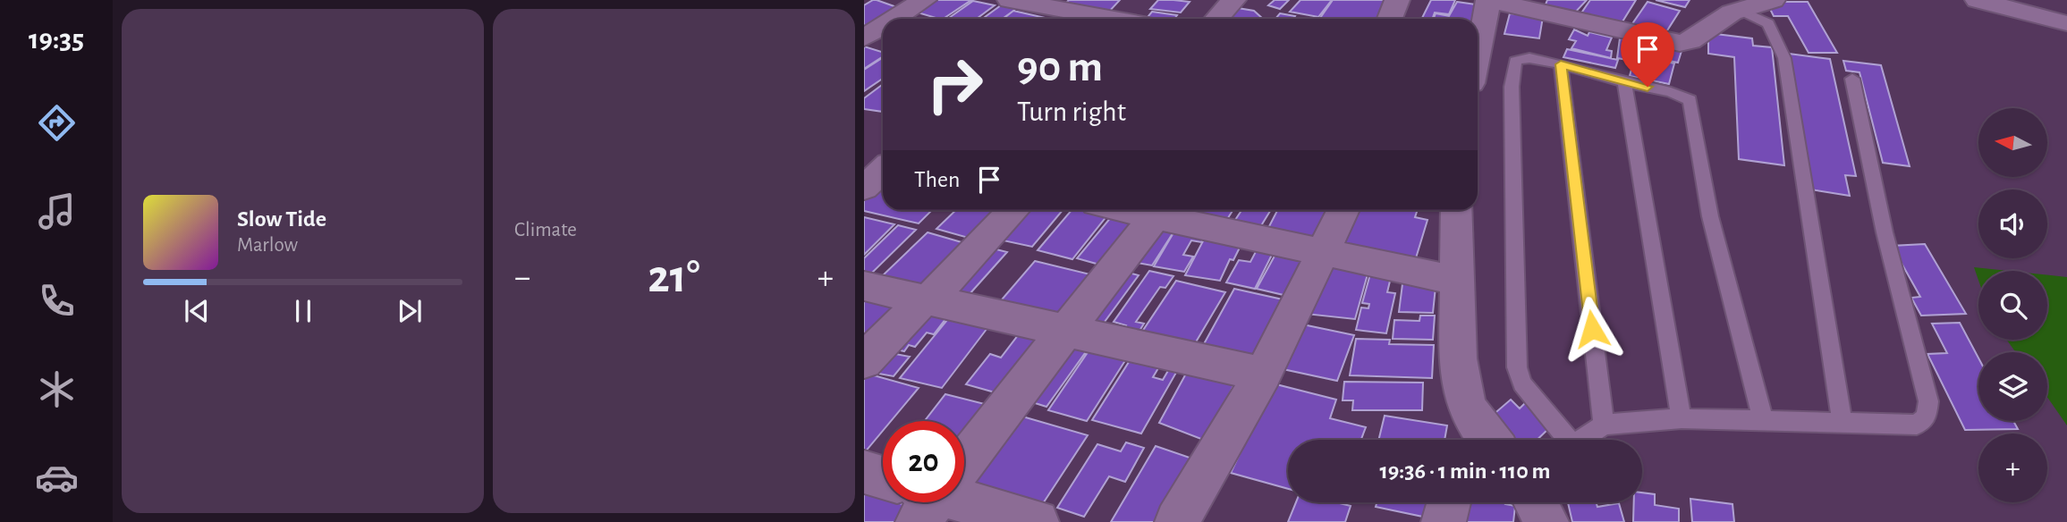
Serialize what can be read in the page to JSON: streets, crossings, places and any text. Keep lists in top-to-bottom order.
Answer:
{
  "north": "left",
  "page": {
    "tabs": "19:35",
    "tile": "Climate",
    "turn": ["90 m", "Turn right"],
    "map_buttons": "+",
    "then": "Then",
    "song": ["Slow Tide", "Marlow"],
    "heat": ["−", "21°", "+"],
    "limit": "20",
    "trip": "19:36 · 1 min · 110 m"
  }
}
